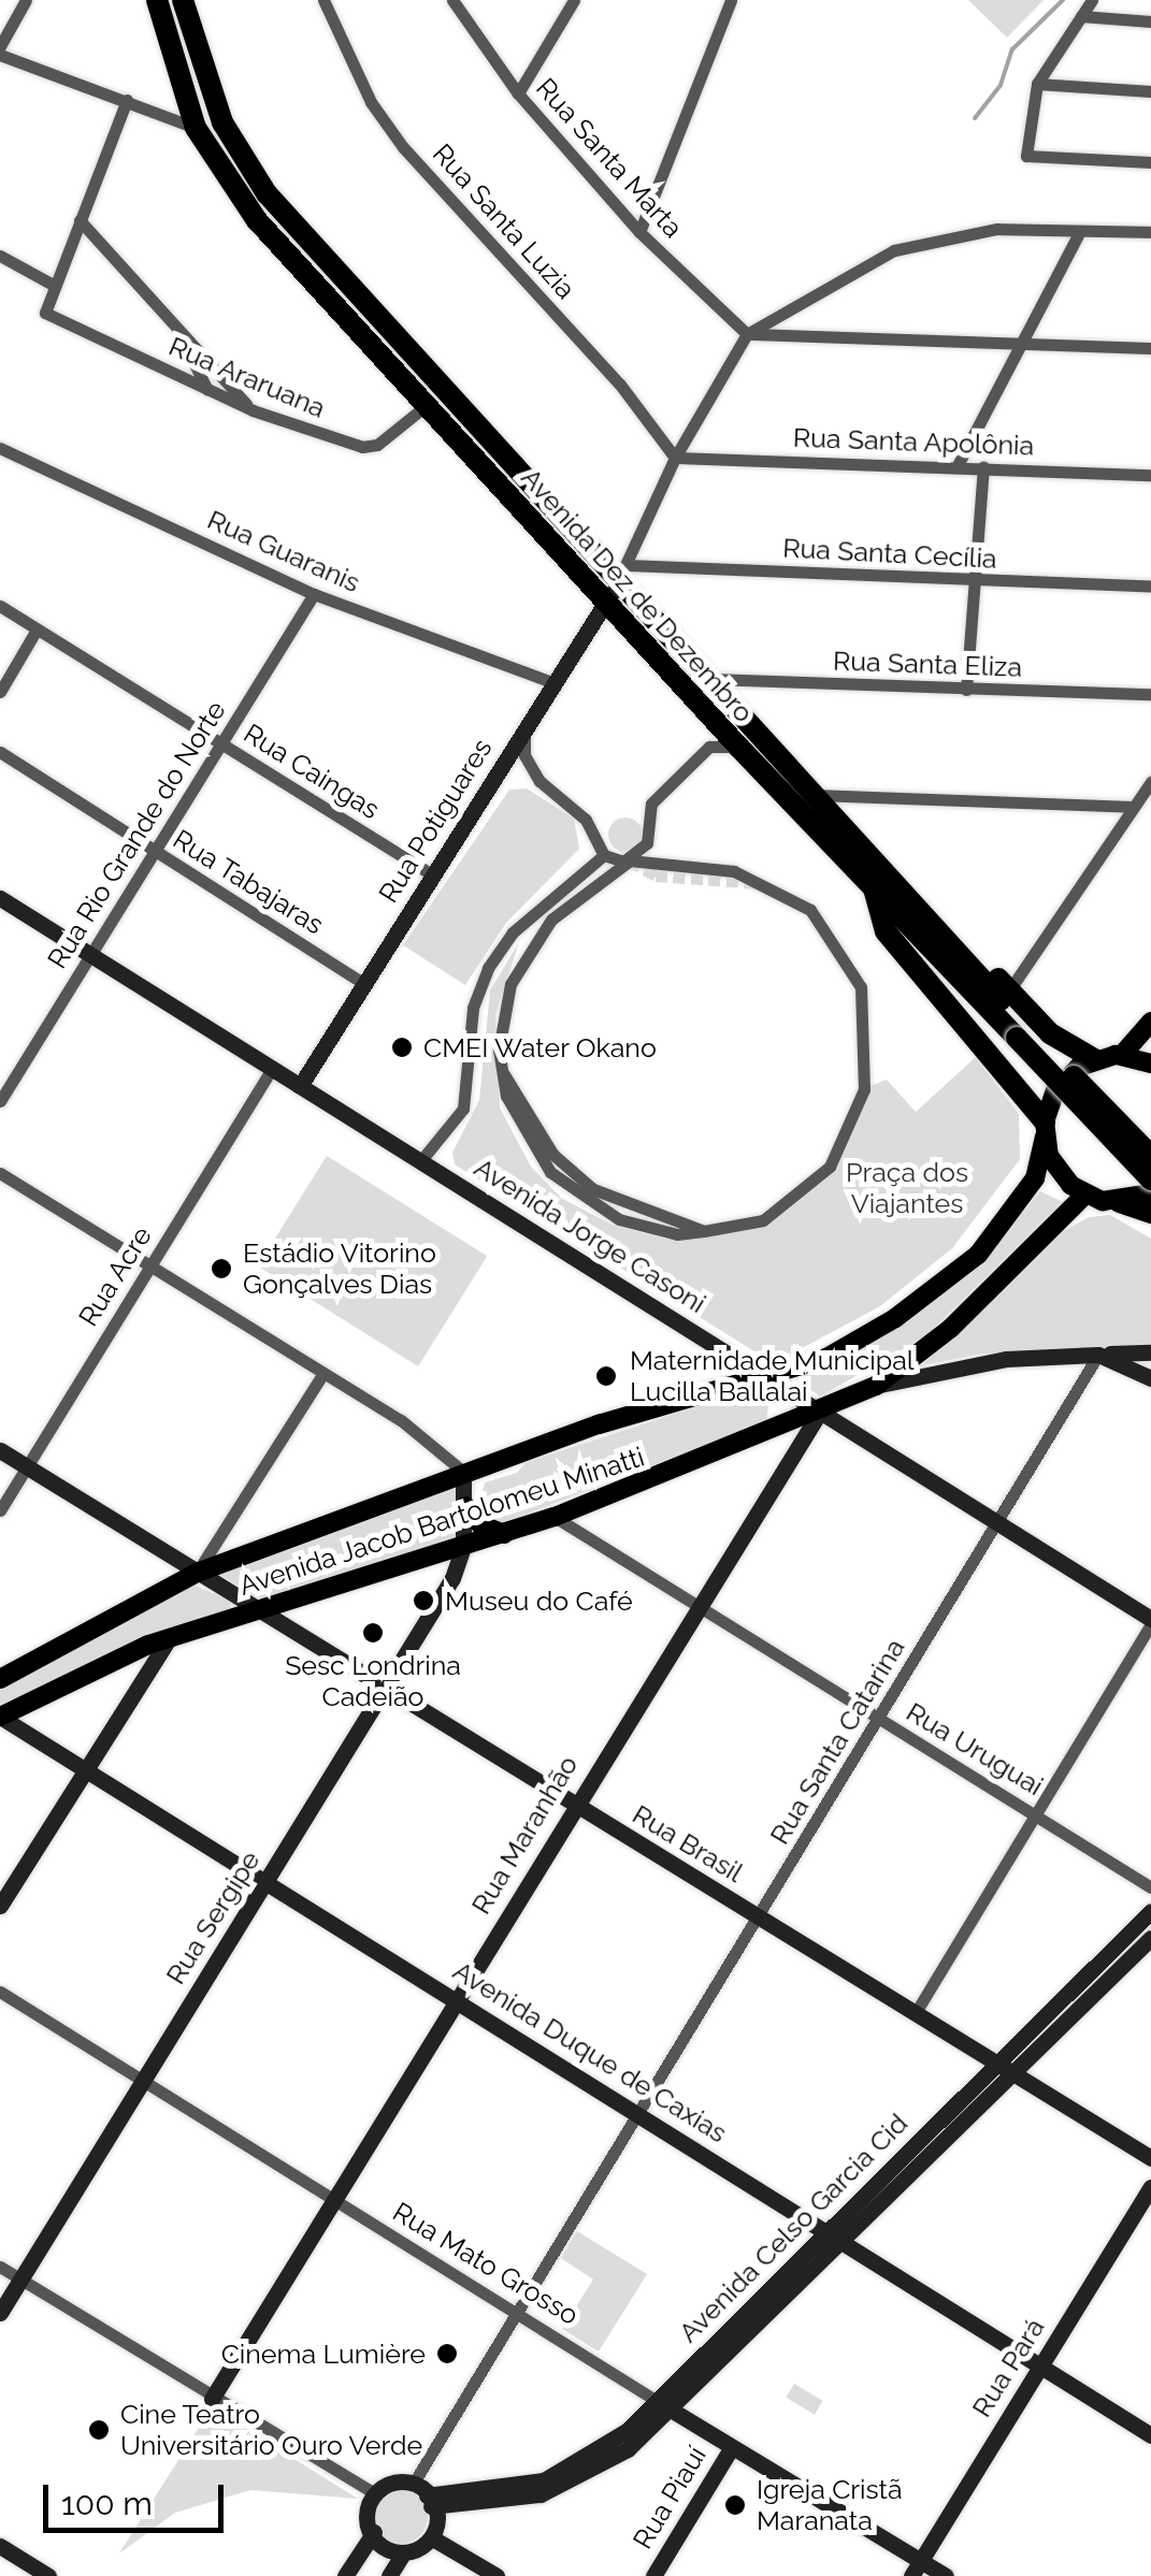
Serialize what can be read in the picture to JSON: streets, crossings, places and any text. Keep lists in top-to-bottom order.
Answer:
{
  "streets": {
    "highway": ["Avenida Dez de Dezembro"],
    "main road": ["Avenida Jacob Bartolomeu Minatti"],
    "street": [
      "Rua Santa Marta",
      "Rua Santa Luzia",
      "Rua Araruana",
      "Rua Santa Apolônia",
      "Rua Guaranis",
      "Rua Santa Cecília",
      "Rua Santa Eliza",
      "Rua Caingas",
      "Rua Potiguares",
      "Rua Rio Grande do Norte",
      "Rua Tabajaras",
      "Avenida Jorge Casoni",
      "Rua Acre",
      "Rua Santa Catarina",
      "Rua Uruguai",
      "Rua Maranhão",
      "Rua Brasil",
      "Rua Sergipe",
      "Avenida Duque de Caxias",
      "Avenida Celso Garcia Cid",
      "Rua Mato Grosso",
      "Rua Pará",
      "Rua Piauí"
    ]
  },
  "crossings": [
    ["Rua Santa Luzia", "Rua Santa Apolônia"],
    ["Rua Araruana", "Avenida Dez de Dezembro"],
    ["Rua Guaranis", "Rua Potiguares"],
    ["Rua Guaranis", "Rua Rio Grande do Norte"],
    ["Rua Santa Cecília", "Avenida Dez de Dezembro"],
    ["Rua Santa Cecília", "Rua Potiguares"],
    ["Avenida Dez de Dezembro", "Rua Santa Eliza"],
    ["Avenida Dez de Dezembro", "Rua Potiguares"],
    ["Rua Caingas", "Rua Potiguares"],
    ["Rua Caingas", "Rua Rio Grande do Norte"],
    ["Rua Potiguares", "Rua Tabajaras"],
    ["Rua Potiguares", "Avenida Jorge Casoni"],
    ["Rua Rio Grande do Norte", "Rua Tabajaras"],
    ["Rua Rio Grande do Norte", "Avenida Jorge Casoni"],
    ["Avenida Jorge Casoni", "Rua Acre"],
    ["Avenida Jorge Casoni", "Avenida Jacob Bartolomeu Minatti"],
    ["Avenida Jorge Casoni", "Rua Santa Catarina"],
    ["Avenida Jorge Casoni", "Rua Maranhão"],
    ["Rua Acre", "Rua Brasil"],
    ["Avenida Jacob Bartolomeu Minatti", "Rua Uruguai"],
    ["Avenida Jacob Bartolomeu Minatti", "Rua Maranhão"],
    ["Avenida Jacob Bartolomeu Minatti", "Rua Brasil"],
    ["Avenida Jacob Bartolomeu Minatti", "Rua Sergipe"],
    ["Avenida Jacob Bartolomeu Minatti", "Avenida Duque de Caxias"],
    ["Rua Santa Catarina", "Rua Uruguai"],
    ["Rua Santa Catarina", "Rua Brasil"],
    ["Rua Santa Catarina", "Avenida Duque de Caxias"],
    ["Rua Santa Catarina", "Avenida Celso Garcia Cid"],
    ["Rua Santa Catarina", "Rua Mato Grosso"],
    ["Rua Uruguai", "Rua Maranhão"],
    ["Rua Maranhão", "Rua Brasil"],
    ["Rua Maranhão", "Avenida Duque de Caxias"],
    ["Rua Maranhão", "Rua Mato Grosso"],
    ["Rua Brasil", "Rua Sergipe"],
    ["Rua Brasil", "Avenida Celso Garcia Cid"],
    ["Rua Sergipe", "Avenida Duque de Caxias"],
    ["Rua Sergipe", "Rua Mato Grosso"],
    ["Avenida Duque de Caxias", "Avenida Celso Garcia Cid"],
    ["Avenida Duque de Caxias", "Rua Pará"],
    ["Avenida Celso Garcia Cid", "Rua Mato Grosso"],
    ["Rua Mato Grosso", "Rua Pará"],
    ["Rua Mato Grosso", "Rua Piauí"]
  ],
  "parks": ["Praça dos Viajantes"],
  "places": [
    "CMEI Water Okano",
    "Estádio Vitorino Gonçalves Dias",
    "Maternidade Municipal Lucilla Ballalai",
    "Museu do Café",
    "Sesc Londrina Cadeião",
    "Cinema Lumière",
    "Cine Teatro Universitário Ouro Verde",
    "Igreja Cristã Maranata"
  ],
  "scale_bar": "100 m"
}
